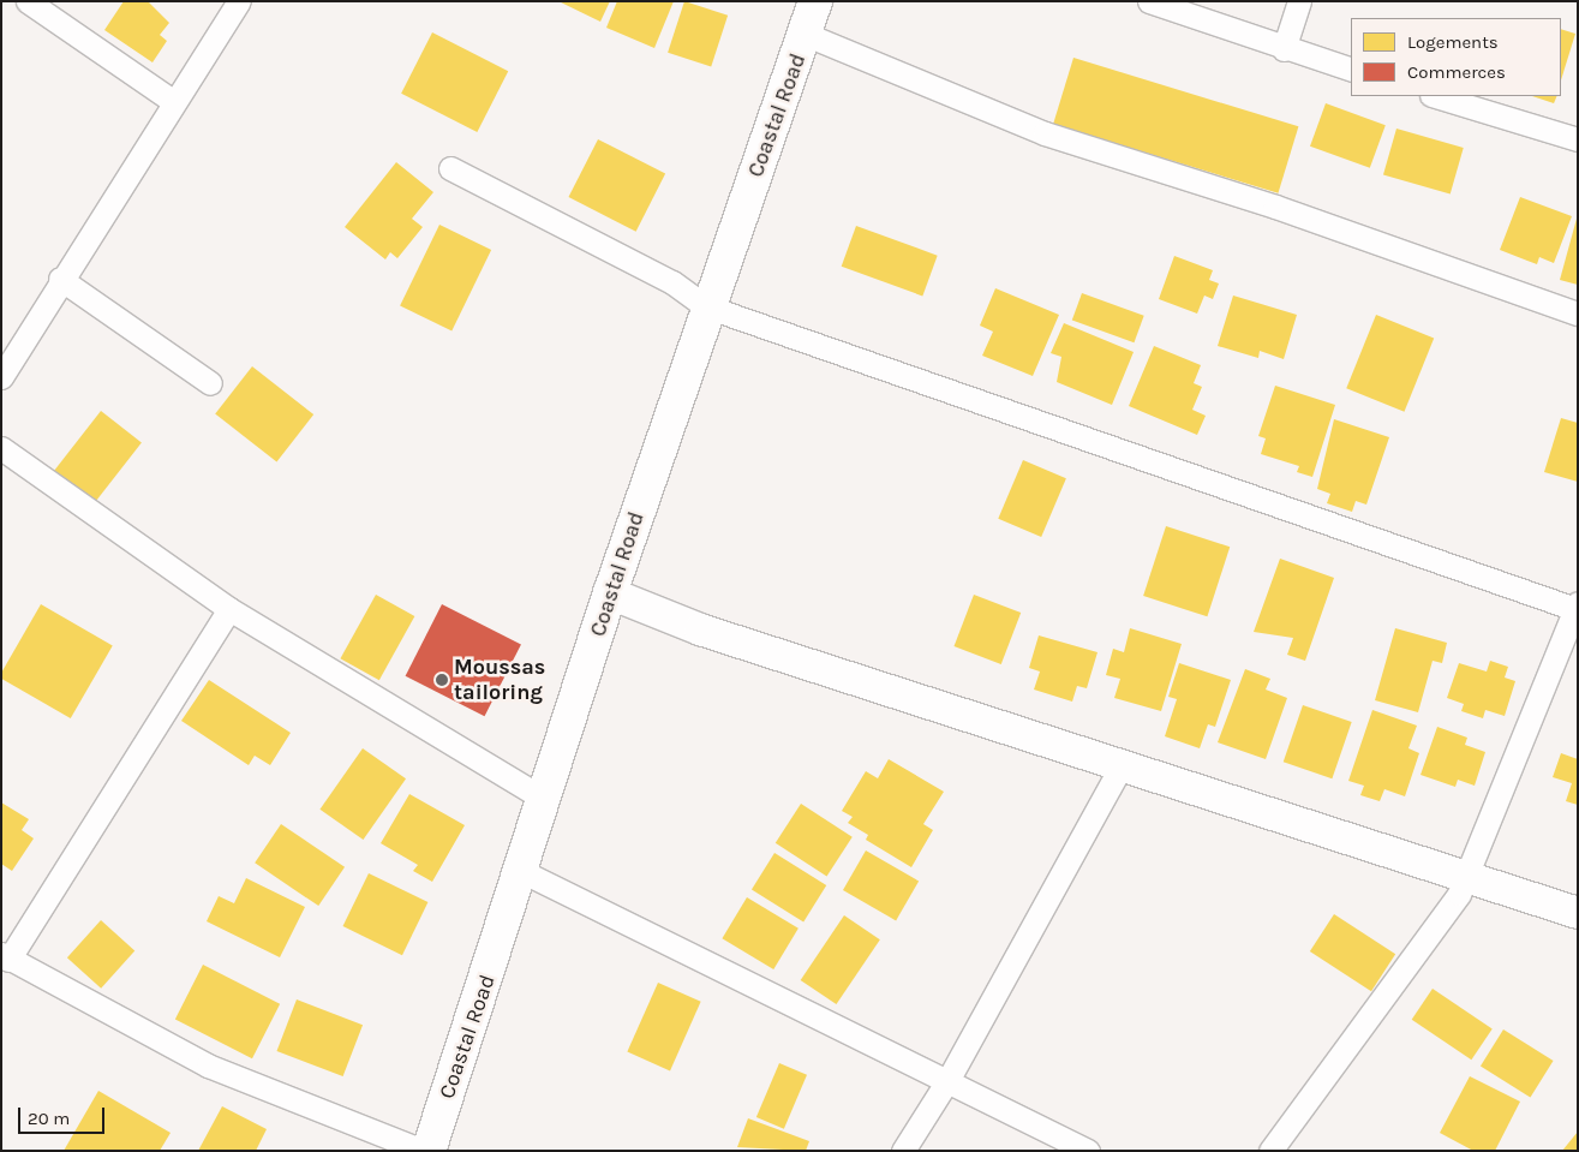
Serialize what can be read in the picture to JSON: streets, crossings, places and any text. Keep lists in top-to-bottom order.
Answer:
{
  "streets": {
    "main road": ["Coastal Road"]
  },
  "places": ["Moussas tailoring"],
  "legend": ["Logements", "Commerces"],
  "scale_bar": "20 m"
}
